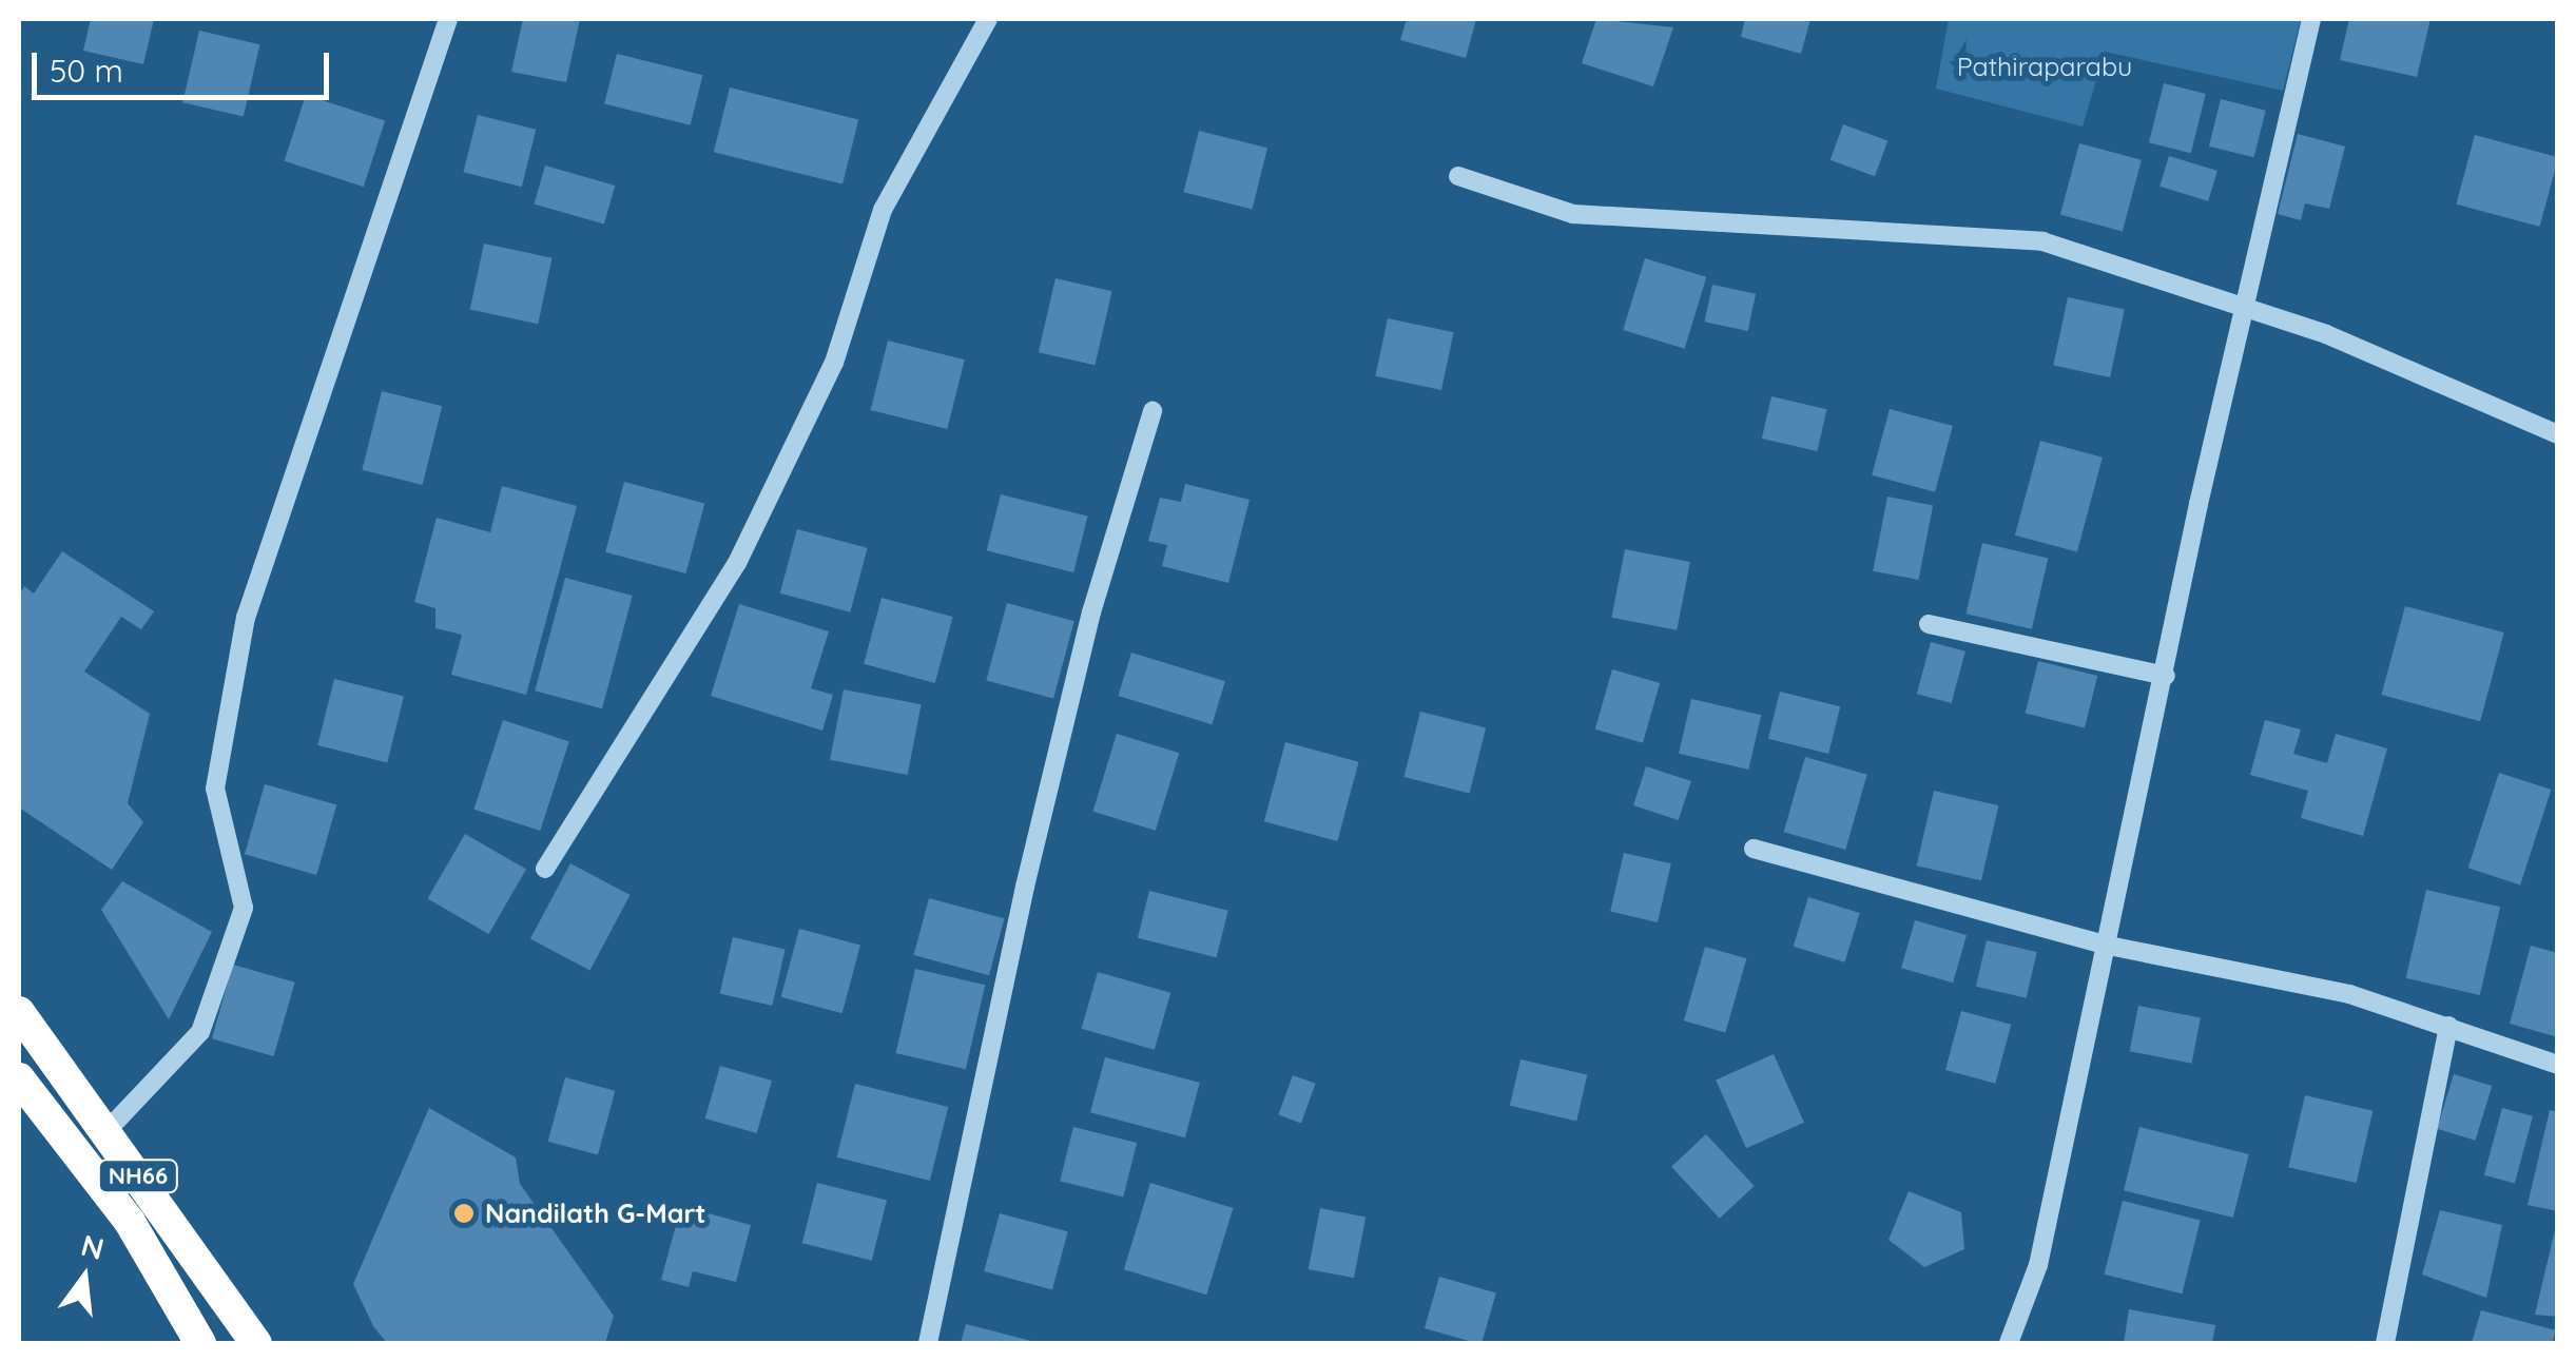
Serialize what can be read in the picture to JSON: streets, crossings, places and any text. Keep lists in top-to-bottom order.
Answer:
{
  "streets": {
    "highway": ["NH66"]
  },
  "parks": ["Pathiraparabu"],
  "places": ["Nandilath G-Mart"],
  "scale_bar": "50 m",
  "north": "top"
}
